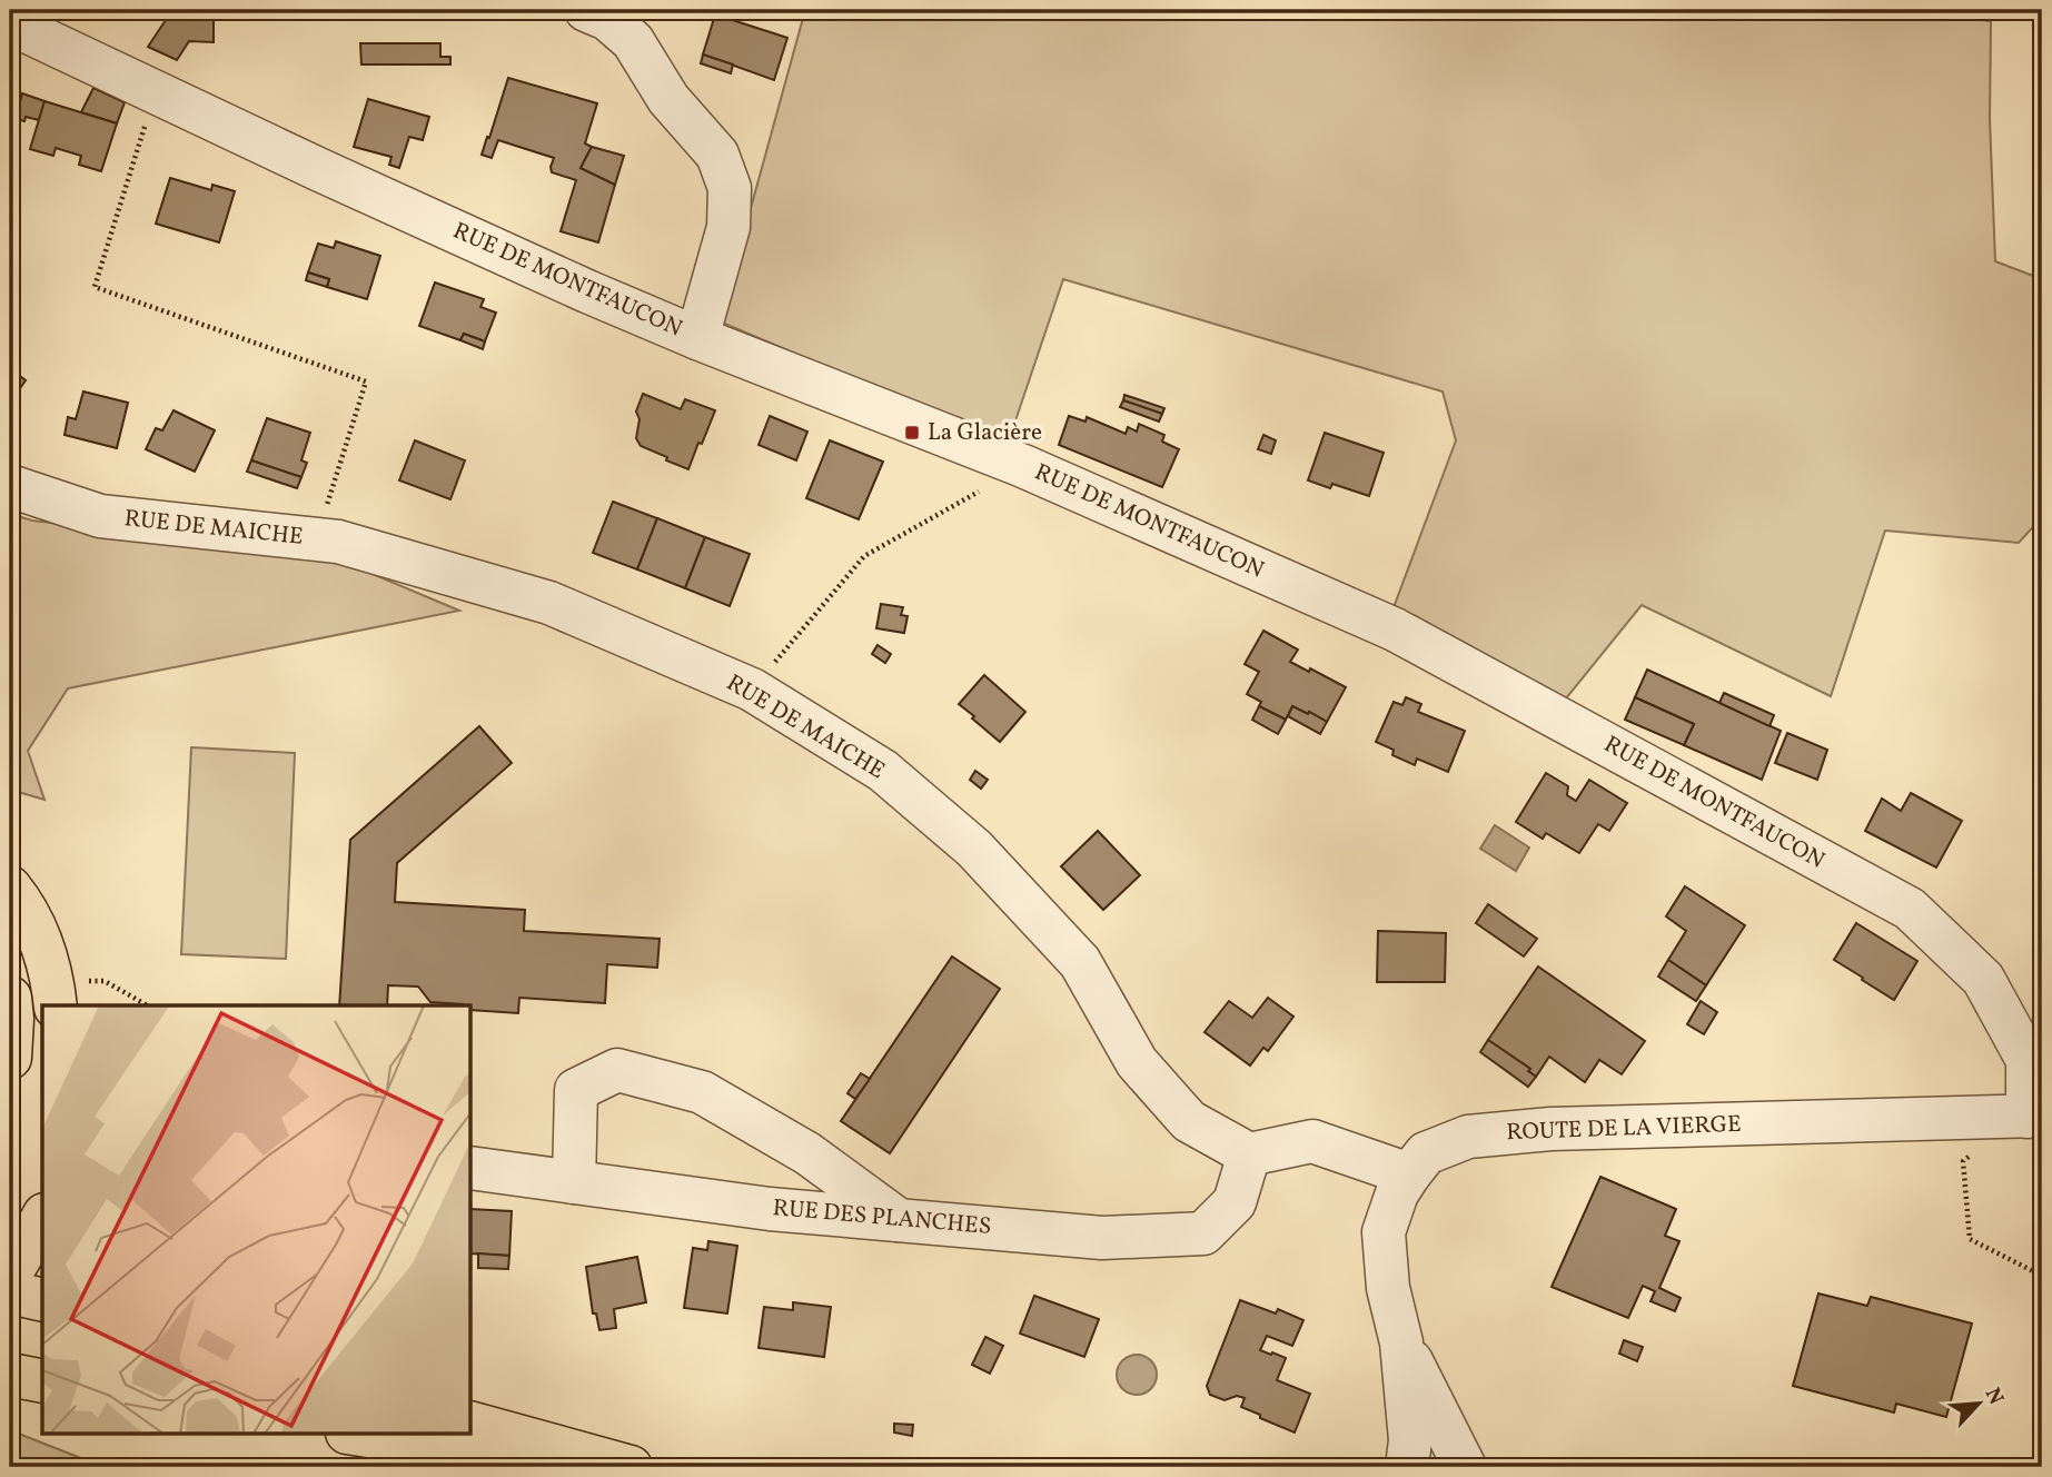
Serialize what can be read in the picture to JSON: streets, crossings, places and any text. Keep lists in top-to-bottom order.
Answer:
{
  "streets": {
    "street": [
      "RUE DE MONTFAUCON",
      "RUE DE MAICHE",
      "ROUTE DE LA VIERGE",
      "RUE DES PLANCHES"
    ]
  },
  "crossings": [
    ["RUE DE MONTFAUCON", "ROUTE DE LA VIERGE"],
    ["RUE DE MAICHE", "RUE DES PLANCHES"]
  ],
  "places": {
    "transit": ["La Glacière"]
  },
  "north": "top right"
}
